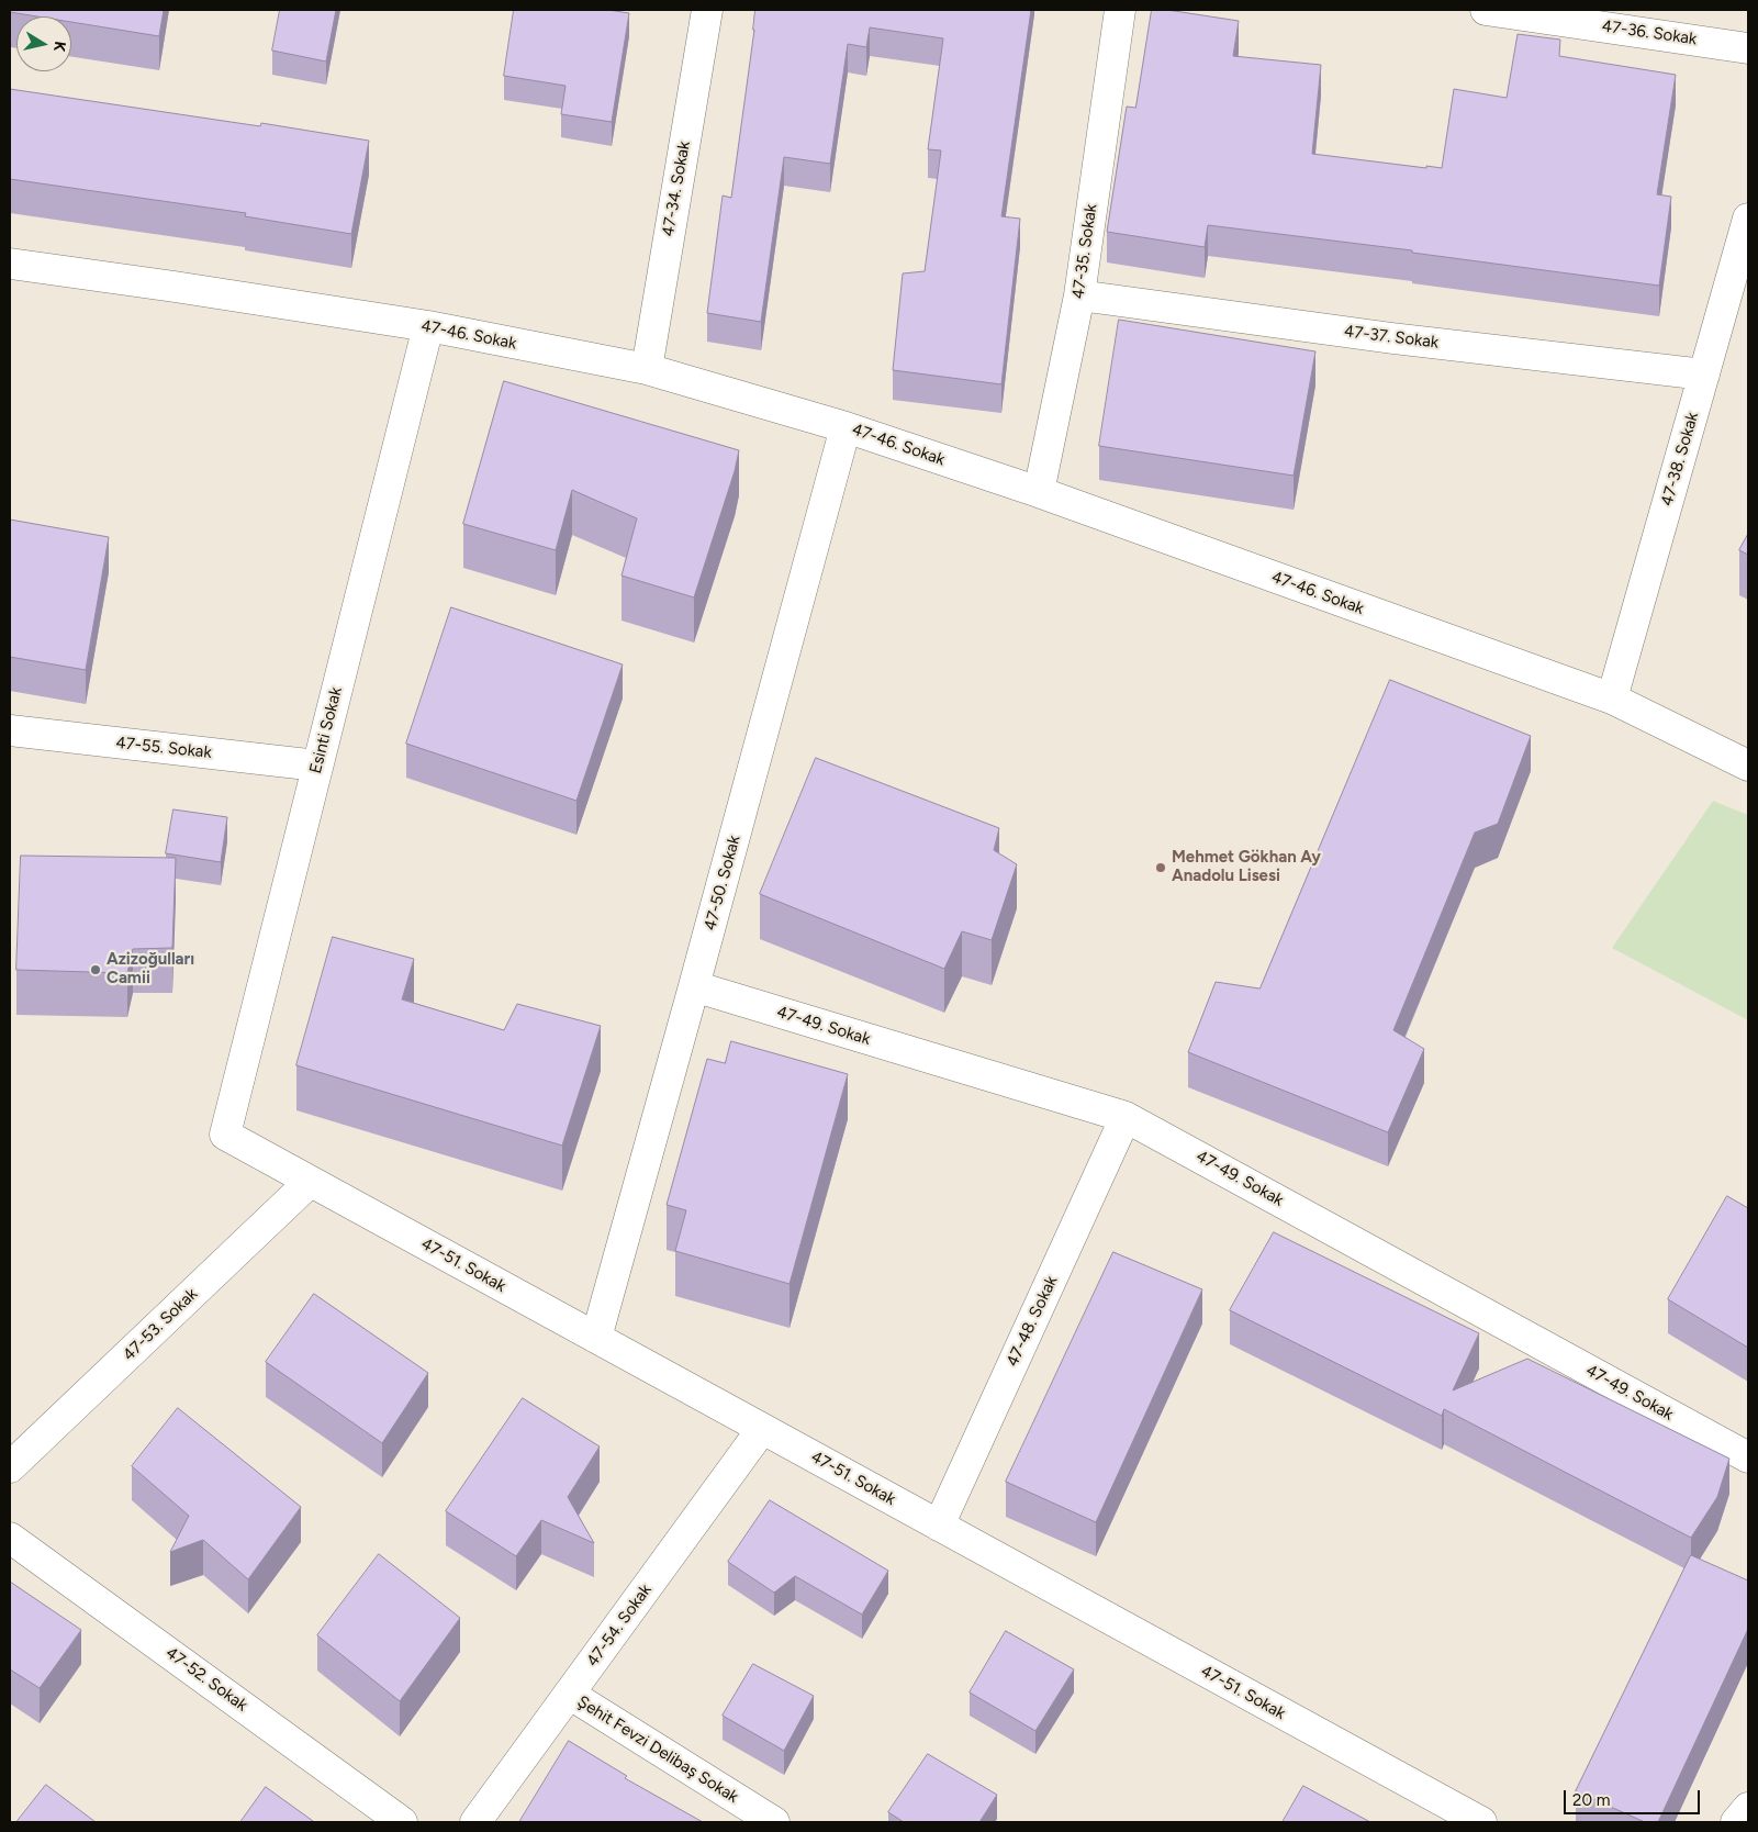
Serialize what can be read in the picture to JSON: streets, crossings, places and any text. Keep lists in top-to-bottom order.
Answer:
{
  "streets": {
    "street": [
      "47-36. Sokak",
      "47-34. Sokak",
      "47-35. Sokak",
      "47-46. Sokak",
      "47-37. Sokak",
      "47-38. Sokak",
      "Esinti Sokak",
      "47-55. Sokak",
      "47-50. Sokak",
      "47-49. Sokak",
      "47-51. Sokak",
      "47-48. Sokak",
      "47-53. Sokak",
      "47-54. Sokak",
      "47-52. Sokak",
      "Şehit Fevzi Delibaş Sokak"
    ]
  },
  "crossings": [
    ["47-34. Sokak", "47-46. Sokak"],
    ["47-35. Sokak", "47-46. Sokak"],
    ["47-35. Sokak", "47-37. Sokak"],
    ["47-46. Sokak", "47-38. Sokak"],
    ["47-46. Sokak", "Esinti Sokak"],
    ["47-46. Sokak", "47-50. Sokak"],
    ["47-37. Sokak", "47-38. Sokak"],
    ["Esinti Sokak", "47-55. Sokak"],
    ["Esinti Sokak", "47-51. Sokak"],
    ["47-50. Sokak", "47-49. Sokak"],
    ["47-50. Sokak", "47-51. Sokak"],
    ["47-49. Sokak", "47-48. Sokak"],
    ["47-51. Sokak", "47-48. Sokak"],
    ["47-51. Sokak", "47-53. Sokak"],
    ["47-51. Sokak", "47-54. Sokak"],
    ["47-54. Sokak", "Şehit Fevzi Delibaş Sokak"]
  ],
  "places": ["Mehmet Gökhan Ay Anadolu Lisesi", "Azizoğulları Camii"],
  "scale_bar": "20 m",
  "north": "right"
}
